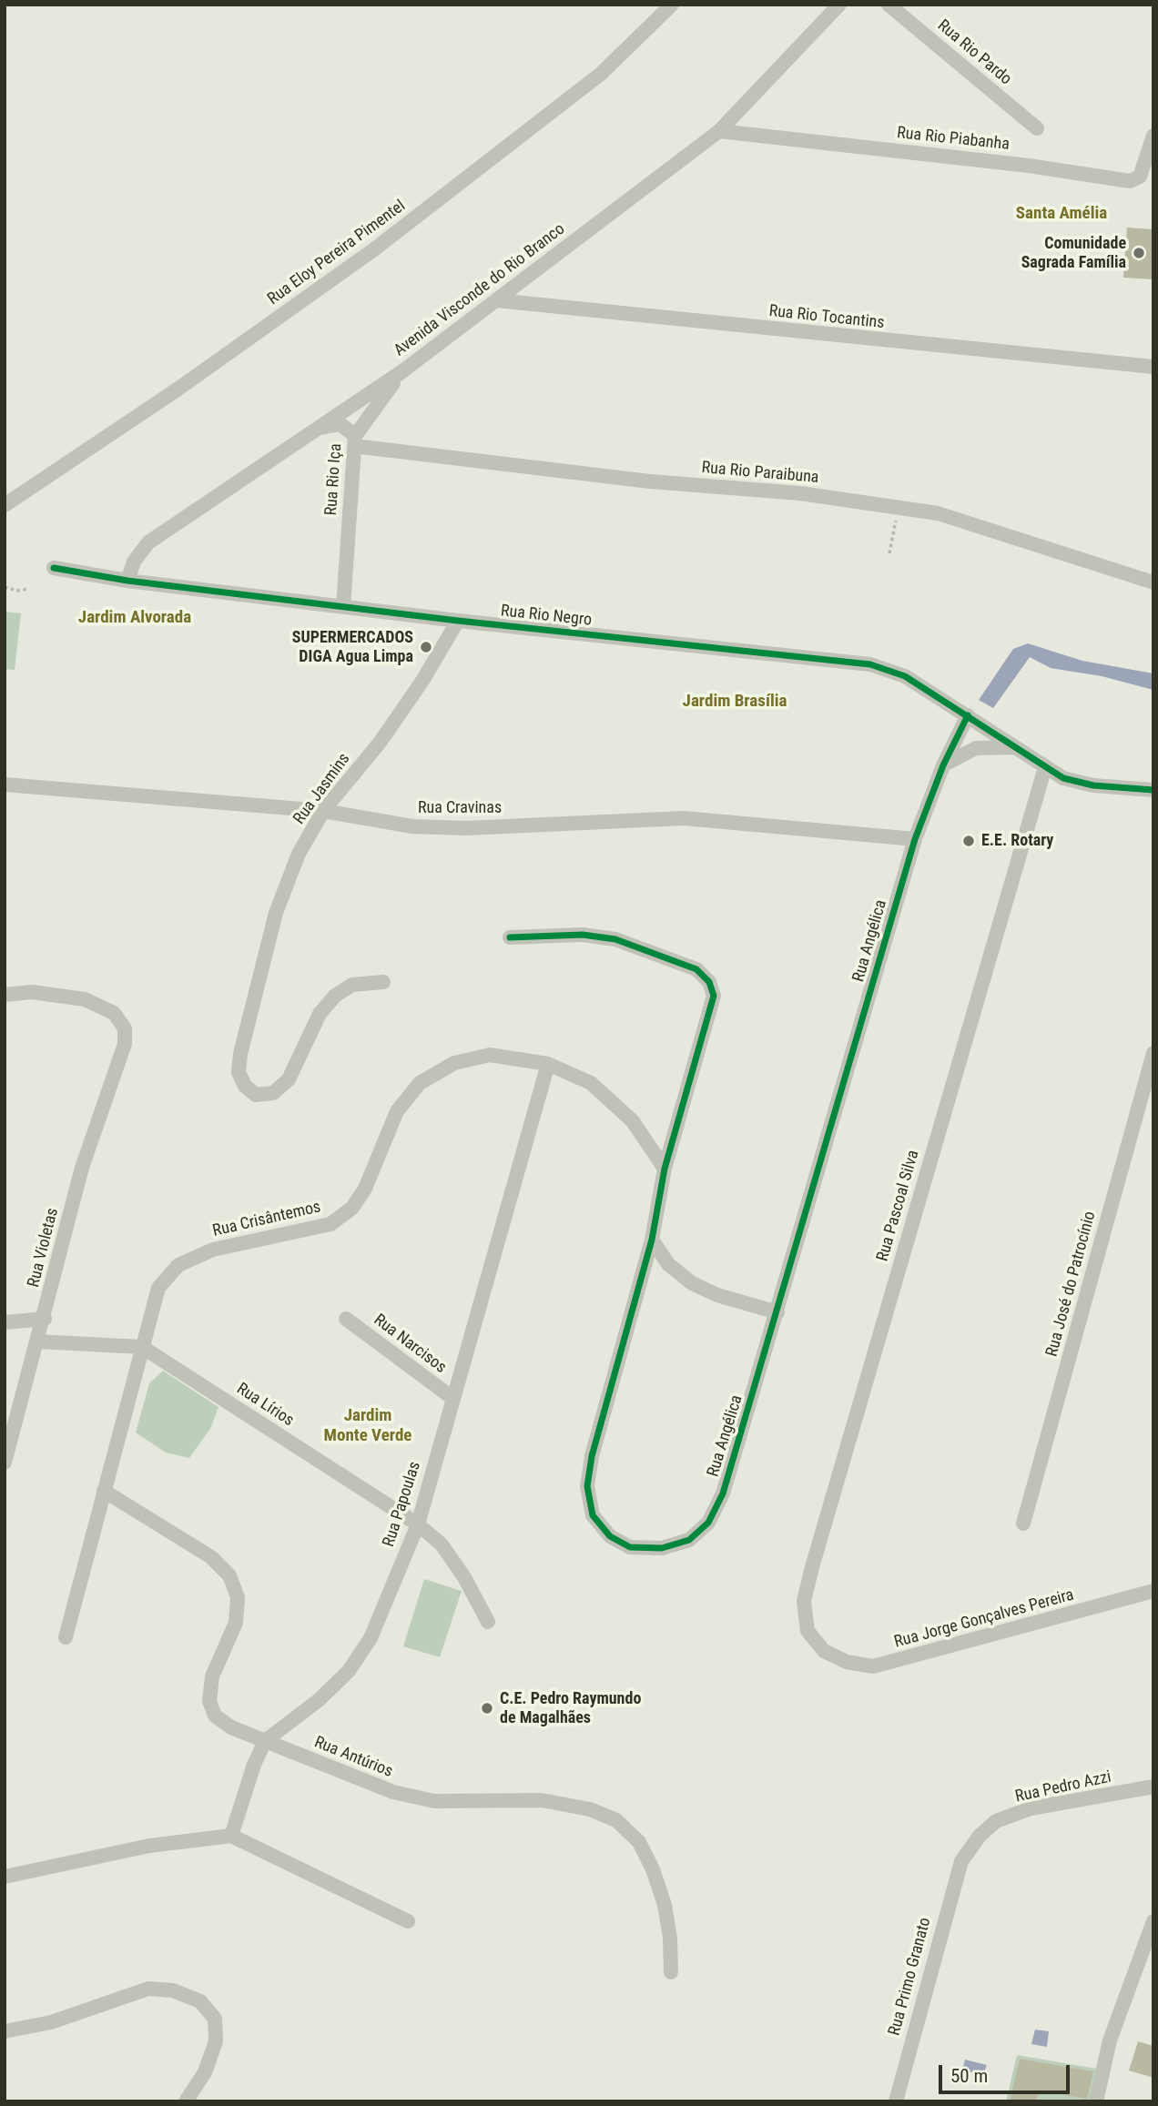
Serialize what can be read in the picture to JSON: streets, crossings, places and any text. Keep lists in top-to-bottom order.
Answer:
{
  "streets": {
    "street": [
      "Rua Rio Pardo",
      "Rua Rio Piabanha",
      "Rua Eloy Pereira Pimentel",
      "Avenida Visconde do Rio Branco",
      "Rua Rio Tocantins",
      "Rua Rio Paraibuna",
      "Rua Rio Iça",
      "Rua Rio Negro",
      "Rua Jasmins",
      "Rua Cravinas",
      "Rua Angélica",
      "Rua Pascoal Silva",
      "Rua Crisântemos",
      "Rua Violetas",
      "Rua José do Patrocínio",
      "Rua Narcisos",
      "Rua Lírios",
      "Rua Papoulas",
      "Rua Jorge Gonçalves Pereira",
      "Rua Antúrios",
      "Rua Pedro Azzi",
      "Rua Primo Granato"
    ]
  },
  "crossings": [
    ["Rua Rio Piabanha", "Avenida Visconde do Rio Branco"],
    ["Avenida Visconde do Rio Branco", "Rua Rio Tocantins"],
    ["Avenida Visconde do Rio Branco", "Rua Rio Paraibuna"],
    ["Avenida Visconde do Rio Branco", "Rua Rio Iça"],
    ["Avenida Visconde do Rio Branco", "Rua Rio Negro"],
    ["Rua Rio Paraibuna", "Rua Rio Iça"],
    ["Rua Rio Iça", "Rua Rio Negro"],
    ["Rua Rio Negro", "Rua Jasmins"],
    ["Rua Rio Negro", "Rua Angélica"],
    ["Rua Rio Negro", "Rua Pascoal Silva"],
    ["Rua Jasmins", "Rua Cravinas"],
    ["Rua Cravinas", "Rua Angélica"],
    ["Rua Angélica", "Rua Crisântemos"],
    ["Rua Pascoal Silva", "Rua Jorge Gonçalves Pereira"],
    ["Rua Crisântemos", "Rua Lírios"],
    ["Rua Crisântemos", "Rua Papoulas"],
    ["Rua Crisântemos", "Rua Antúrios"],
    ["Rua Violetas", "Rua Lírios"],
    ["Rua Narcisos", "Rua Papoulas"],
    ["Rua Lírios", "Rua Papoulas"],
    ["Rua Papoulas", "Rua Antúrios"],
    ["Rua Pedro Azzi", "Rua Primo Granato"]
  ],
  "districts": [
    "Santa Amélia",
    "Jardim Alvorada",
    "Jardim Brasília",
    "Jardim Monte Verde"
  ],
  "places": [
    "Comunidade Sagrada Família",
    "SUPERMERCADOS DIGA Agua Limpa",
    "E.E. Rotary",
    "C.E. Pedro Raymundo de Magalhães"
  ],
  "scale_bar": "50 m"
}
